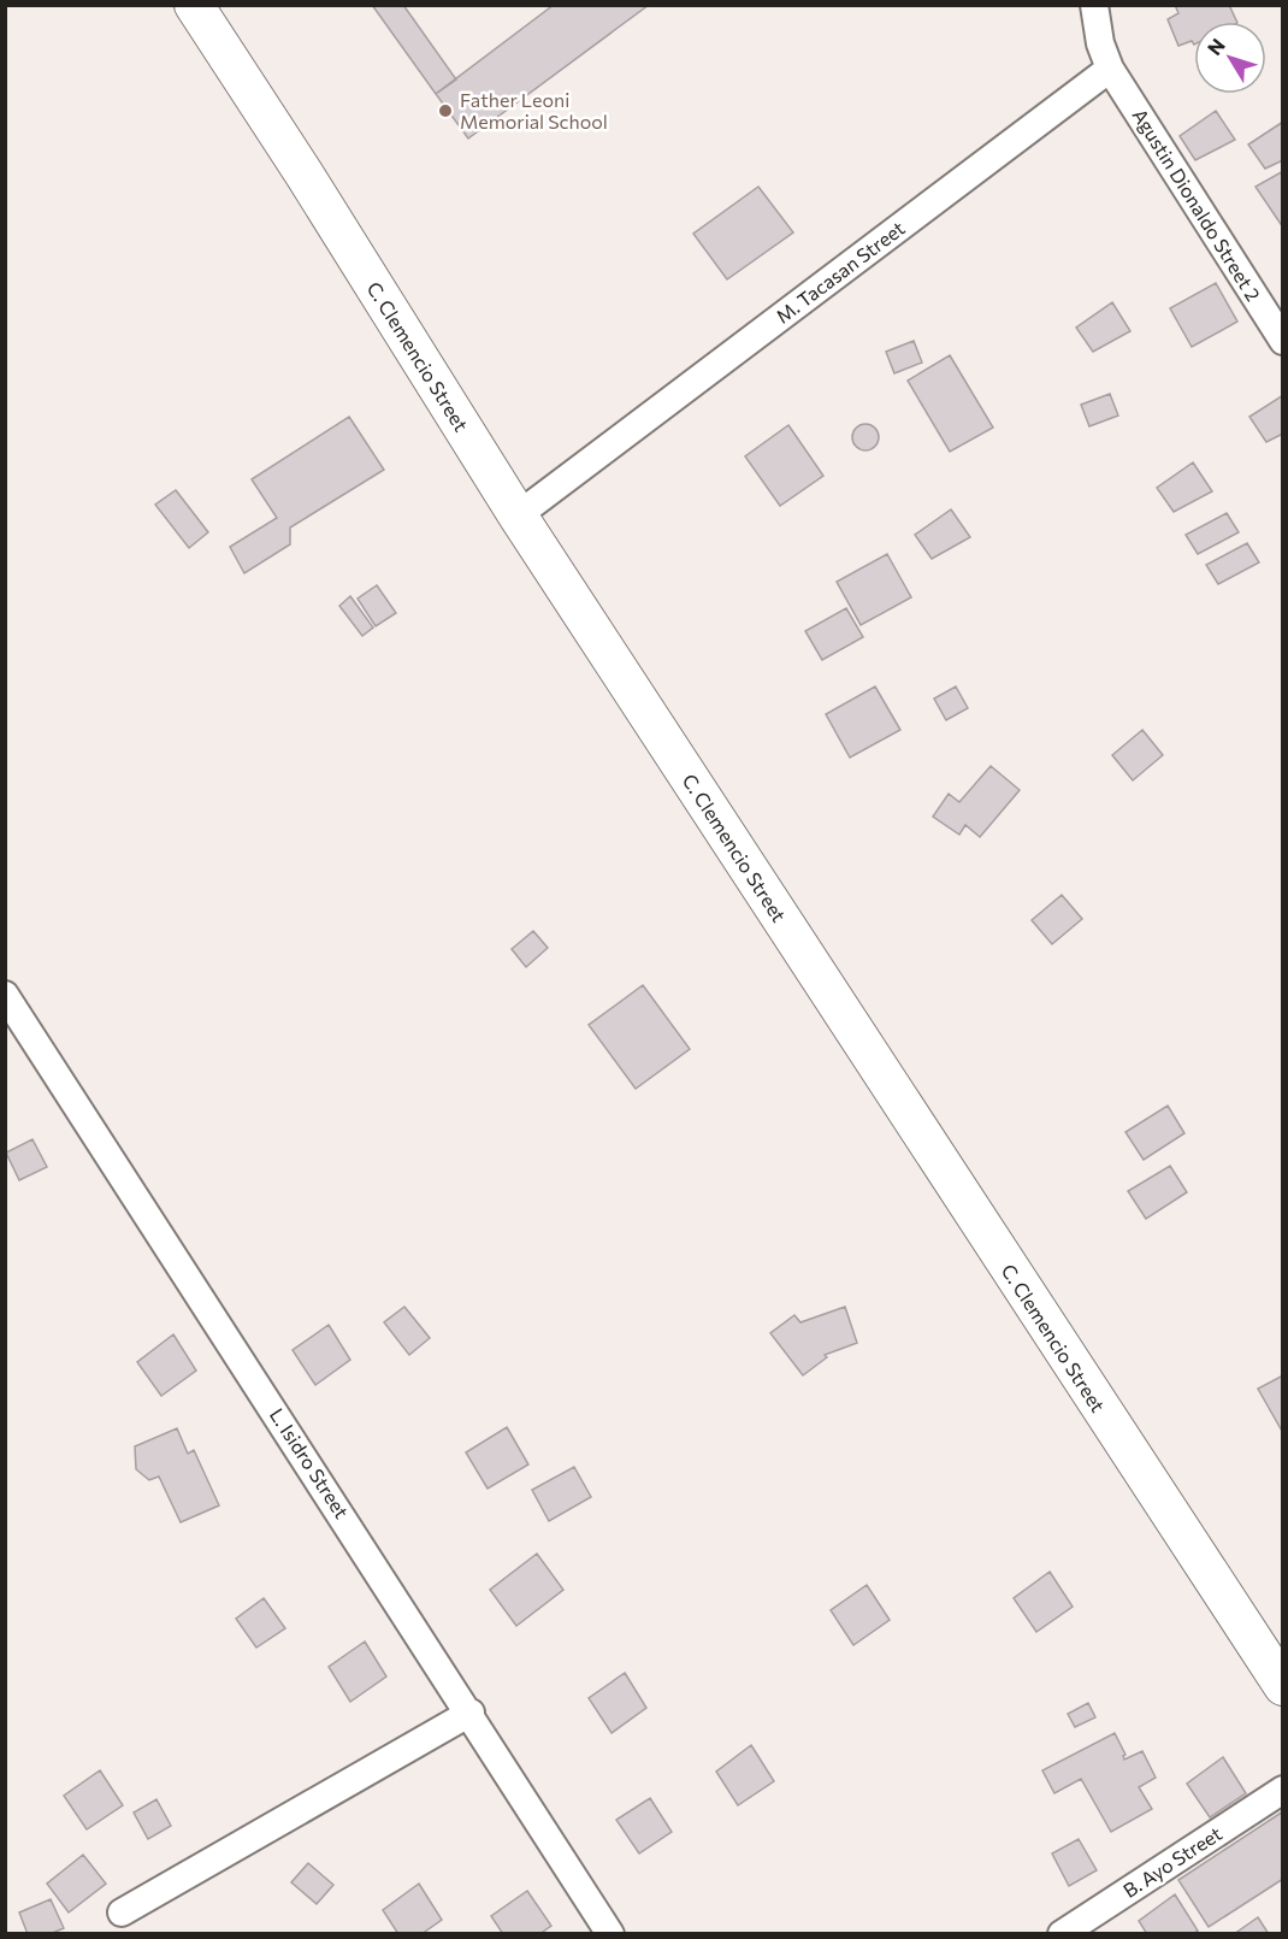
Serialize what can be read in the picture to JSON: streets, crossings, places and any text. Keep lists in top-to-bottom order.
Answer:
{
  "streets": {
    "street": [
      "Agustin Dionaldo Street 2",
      "M. Tacasan Street",
      "C. Clemencio Street",
      "L. Isidro Street",
      "B. Ayo Street"
    ]
  },
  "crossings": [
    ["Agustin Dionaldo Street 2", "M. Tacasan Street"],
    ["M. Tacasan Street", "C. Clemencio Street"]
  ],
  "places": ["Father Leoni Memorial School"],
  "north": "top left"
}
